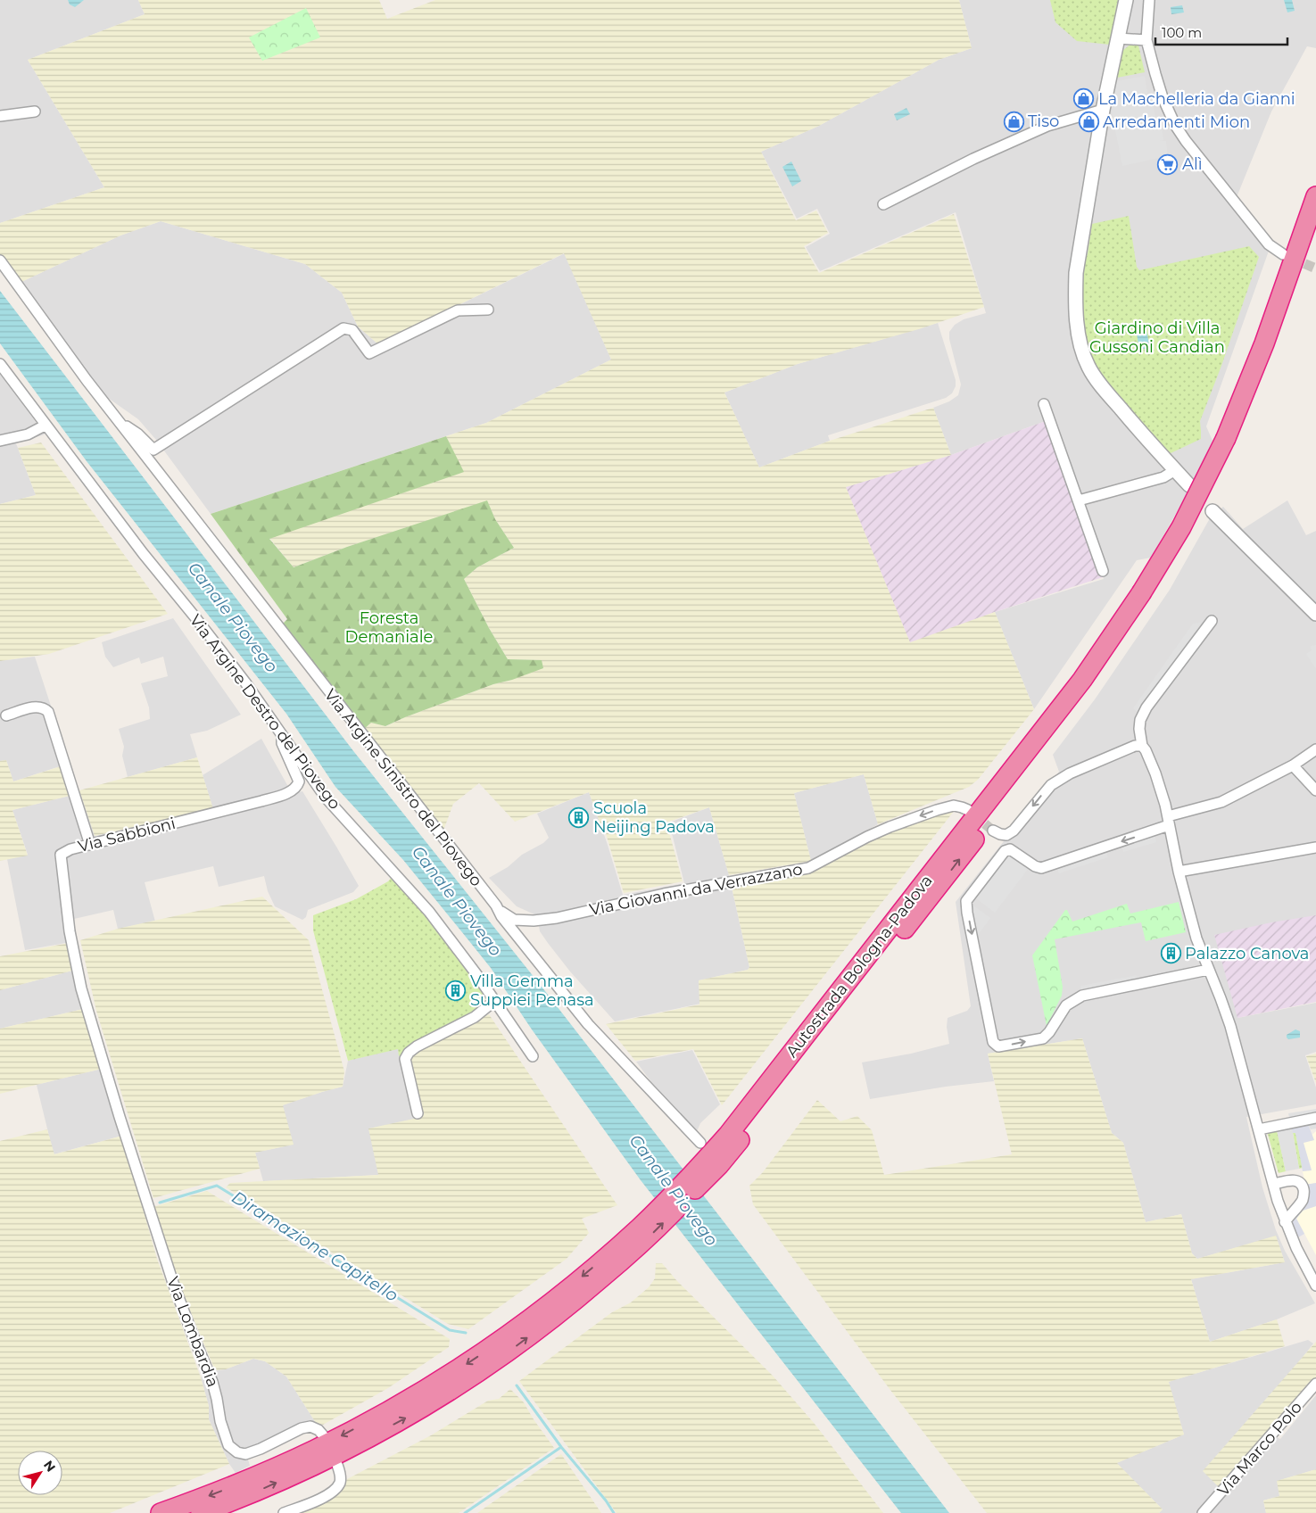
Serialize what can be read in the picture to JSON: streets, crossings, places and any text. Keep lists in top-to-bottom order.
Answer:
{
  "streets": {
    "highway": ["Autostrada Bologna-Padova"],
    "street": [
      "Via Argine Destro del Piovego",
      "Via Argine Sinistro del Piovego",
      "Via Sabbioni",
      "Via Giovanni da Verrazzano",
      "Via Lombardia",
      "Via Marco Polo"
    ]
  },
  "crossings": [
    ["Via Argine Destro del Piovego", "Via Sabbioni"],
    ["Via Argine Sinistro del Piovego", "Via Giovanni da Verrazzano"],
    ["Via Sabbioni", "Via Lombardia"]
  ],
  "one_way": ["Via Giovanni da Verrazzano"],
  "water": ["Canale Piovego", "Diramazione Capitello"],
  "parks": ["Giardino di Villa Gussoni Candian", "Foresta Demaniale"],
  "places": {
    "shop": ["La Machelleria da Gianni", "Tiso", "Arredamenti Mion"],
    "supermarket": ["Alì"],
    "building": ["Scuola Neijing Padova", "Palazzo Canova", "Villa Gemma Suppiei Penasa"]
  },
  "scale_bar": "100 m",
  "north": "top right"
}
